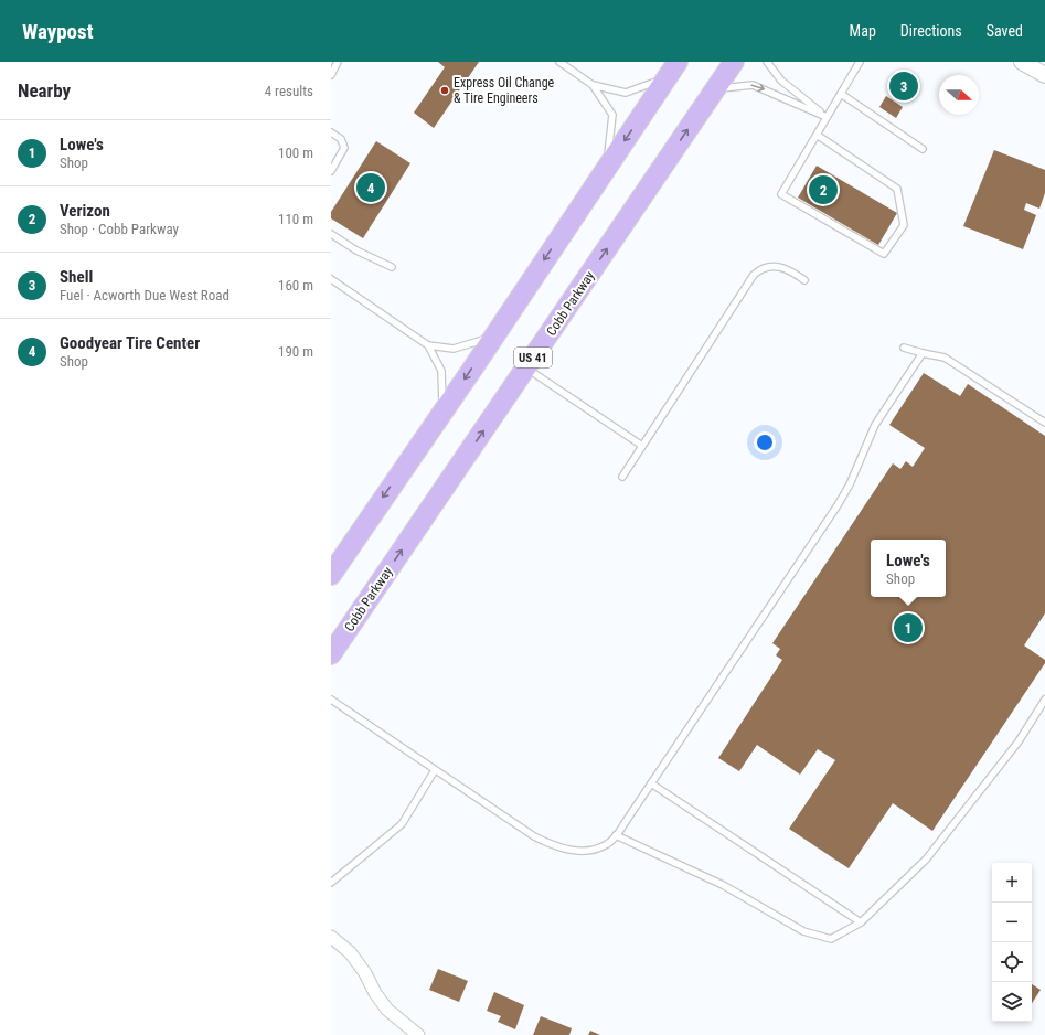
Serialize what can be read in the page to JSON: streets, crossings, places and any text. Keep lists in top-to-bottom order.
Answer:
{
  "streets": {
    "main road": ["Cobb Parkway", "US 41"]
  },
  "places": ["Express Oil Change & Tire Engineers"],
  "north": "right",
  "page": {
    "header": "Waypost",
    "nav": ["Map", "Directions", "Saved"],
    "heading": ["Nearby", "4 results"],
    "pins": [
      "3",
      "4",
      "2",
      "1"
    ],
    "list": [
      {
        "mark": "1",
        "name": "Lowe's",
        "note": "Shop",
        "value": "100 m"
      },
      {
        "mark": "2",
        "name": "Verizon",
        "note": "Shop · Cobb Parkway",
        "value": "110 m"
      },
      {
        "mark": "3",
        "name": "Shell",
        "note": "Fuel · Acworth Due West Road",
        "value": "160 m"
      },
      {
        "mark": "4",
        "name": "Goodyear Tire Center",
        "note": "Shop",
        "value": "190 m"
      }
    ],
    "popup": ["Lowe's", "Shop"],
    "map_buttons": ["+", "−"]
  }
}
